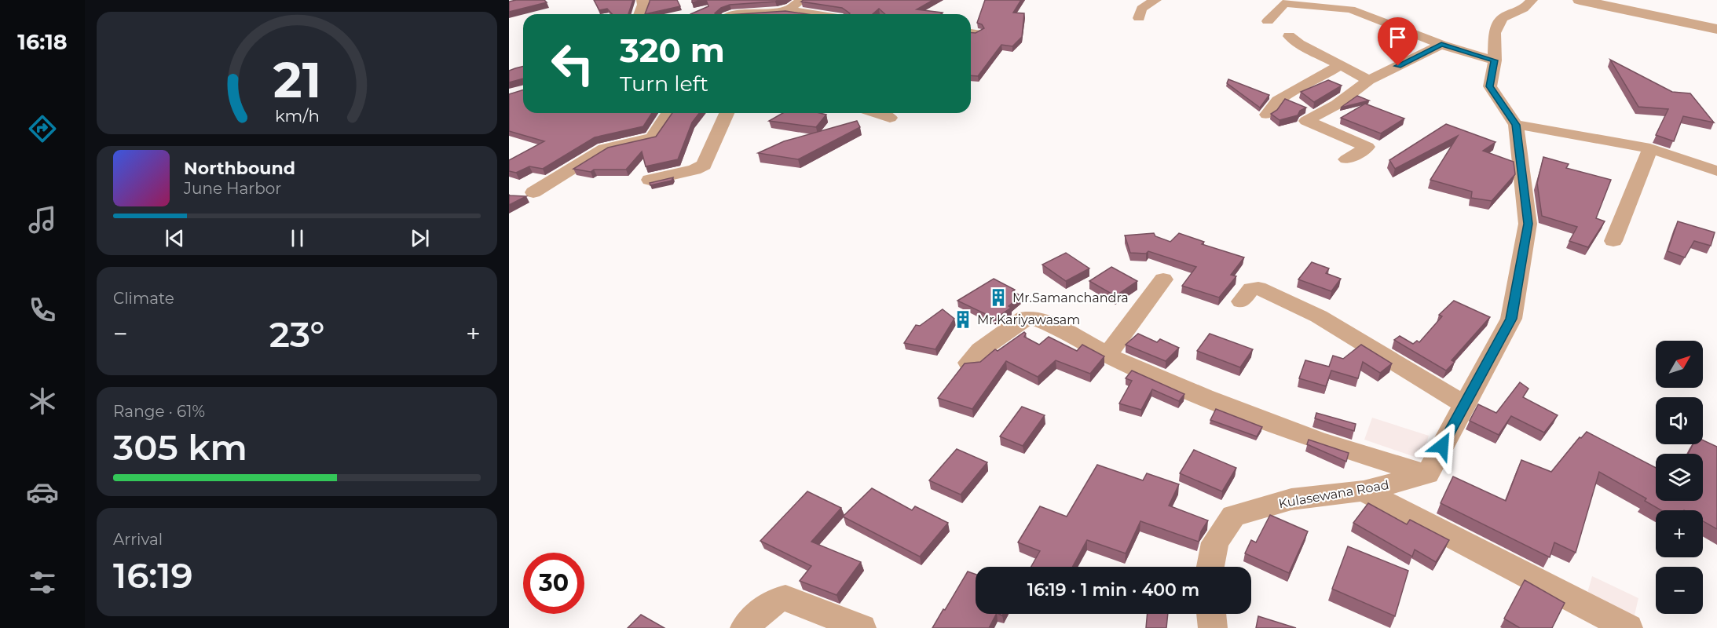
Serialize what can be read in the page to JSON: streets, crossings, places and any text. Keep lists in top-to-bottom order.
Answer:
{
  "streets": {
    "street": ["Kulasewana Road"]
  },
  "places": {
    "building": ["Mr.Samanchandra", "Mr.Kariyawasam"]
  },
  "north": "top right",
  "page": {
    "tabs": "16:18",
    "turn": ["320 m", "Turn left"],
    "song": ["Northbound", "June Harbor"],
    "tile": [
      "Climate",
      ["Range · 61%", "305 km"],
      ["Arrival", "16:19"]
    ],
    "heat": ["−", "23°", "+"],
    "map_buttons": ["+", "−"],
    "limit": "30",
    "trip": "16:19 · 1 min · 400 m",
    "gauge": ["21", "km/h"]
  }
}
